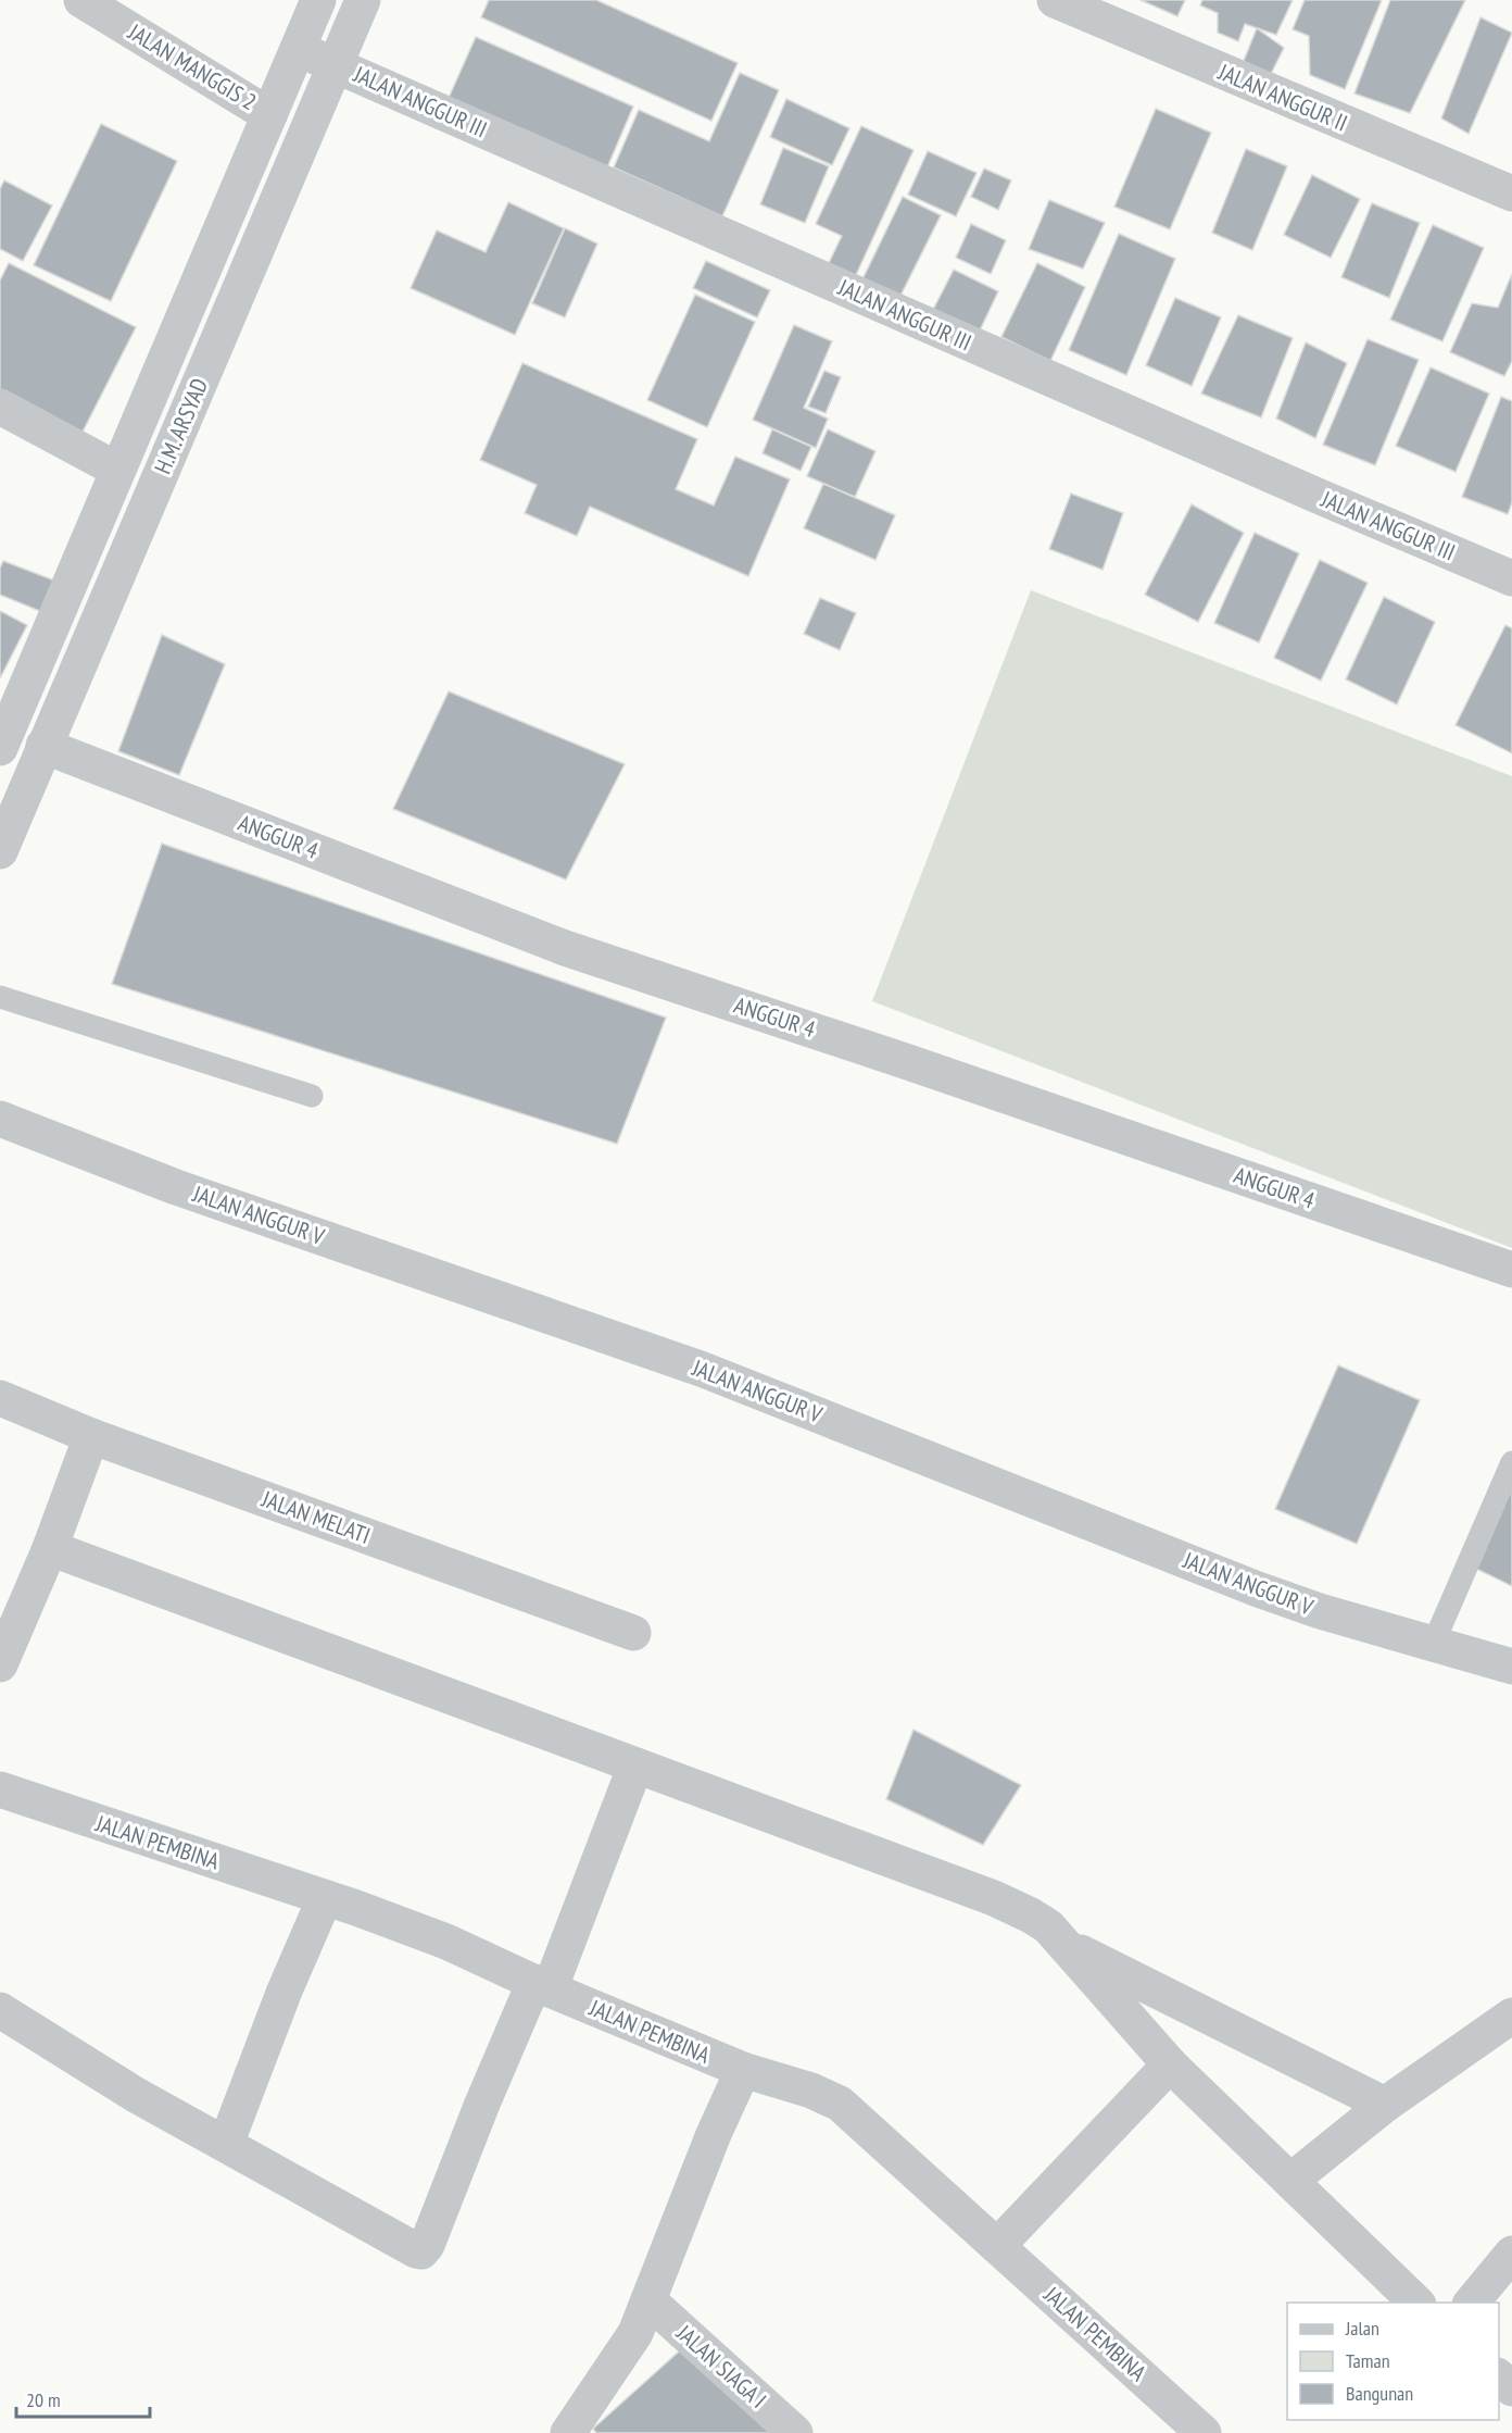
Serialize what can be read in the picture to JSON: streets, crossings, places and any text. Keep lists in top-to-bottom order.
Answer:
{
  "streets": {
    "street": [
      "JALAN MANGGIS 2",
      "JALAN ANGGUR II",
      "JALAN ANGGUR III",
      "H.M. ARSYAD",
      "ANGGUR 4",
      "JALAN ANGGUR V",
      "JALAN MELATI",
      "JALAN PEMBINA",
      "JALAN SIAGA I"
    ]
  },
  "crossings": [
    ["JALAN MANGGIS 2", "H.M. ARSYAD"],
    ["JALAN ANGGUR III", "H.M. ARSYAD"],
    ["H.M. ARSYAD", "ANGGUR 4"]
  ],
  "legend": ["Jalan", "Taman", "Bangunan"],
  "scale_bar": "20 m"
}
